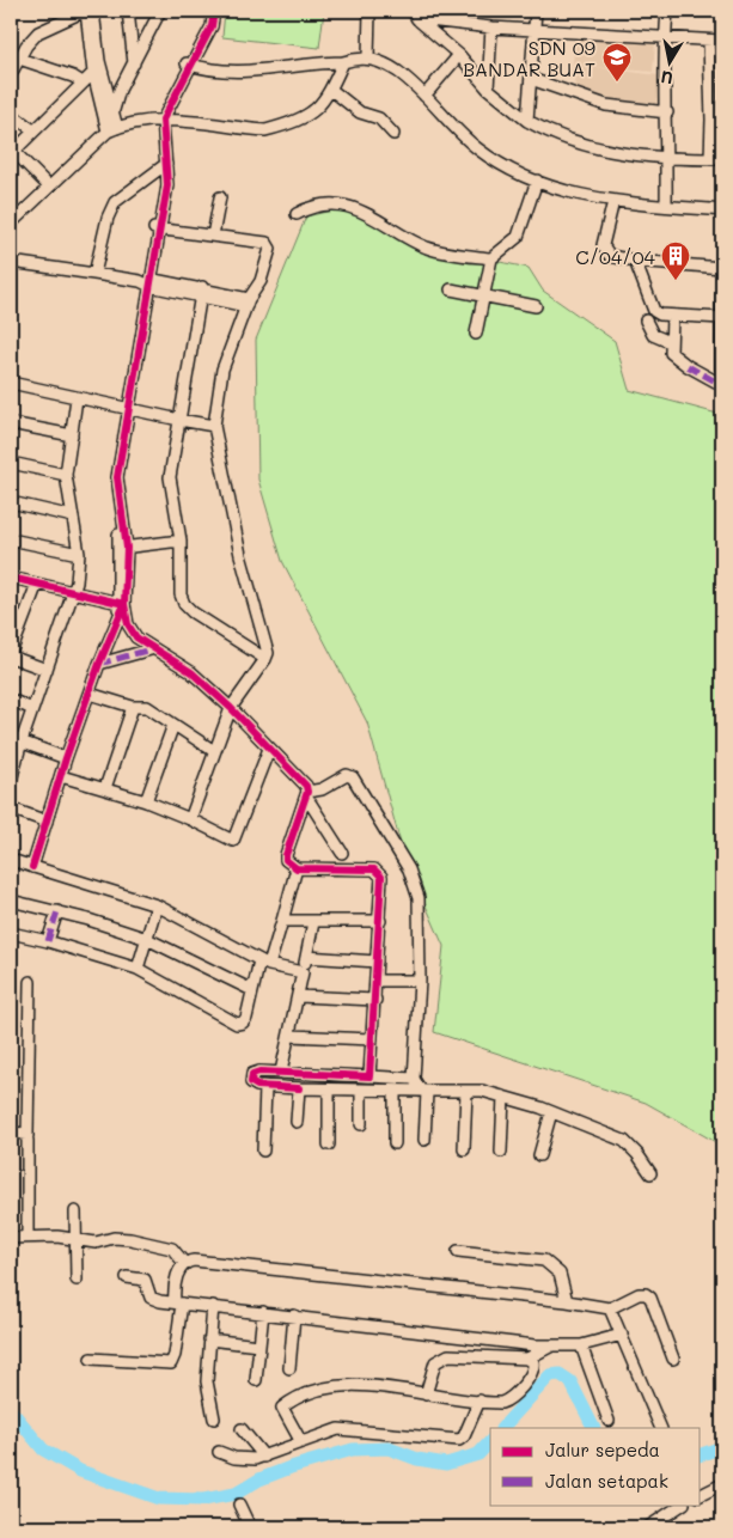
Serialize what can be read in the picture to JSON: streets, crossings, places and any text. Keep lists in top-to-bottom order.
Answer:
{
  "places": {
    "school or university": ["SDN 09 BANDAR BUAT"],
    "building": ["C/04/04"]
  },
  "legend": ["Jalur sepeda", "Jalan setapak"],
  "north": "bottom"
}
